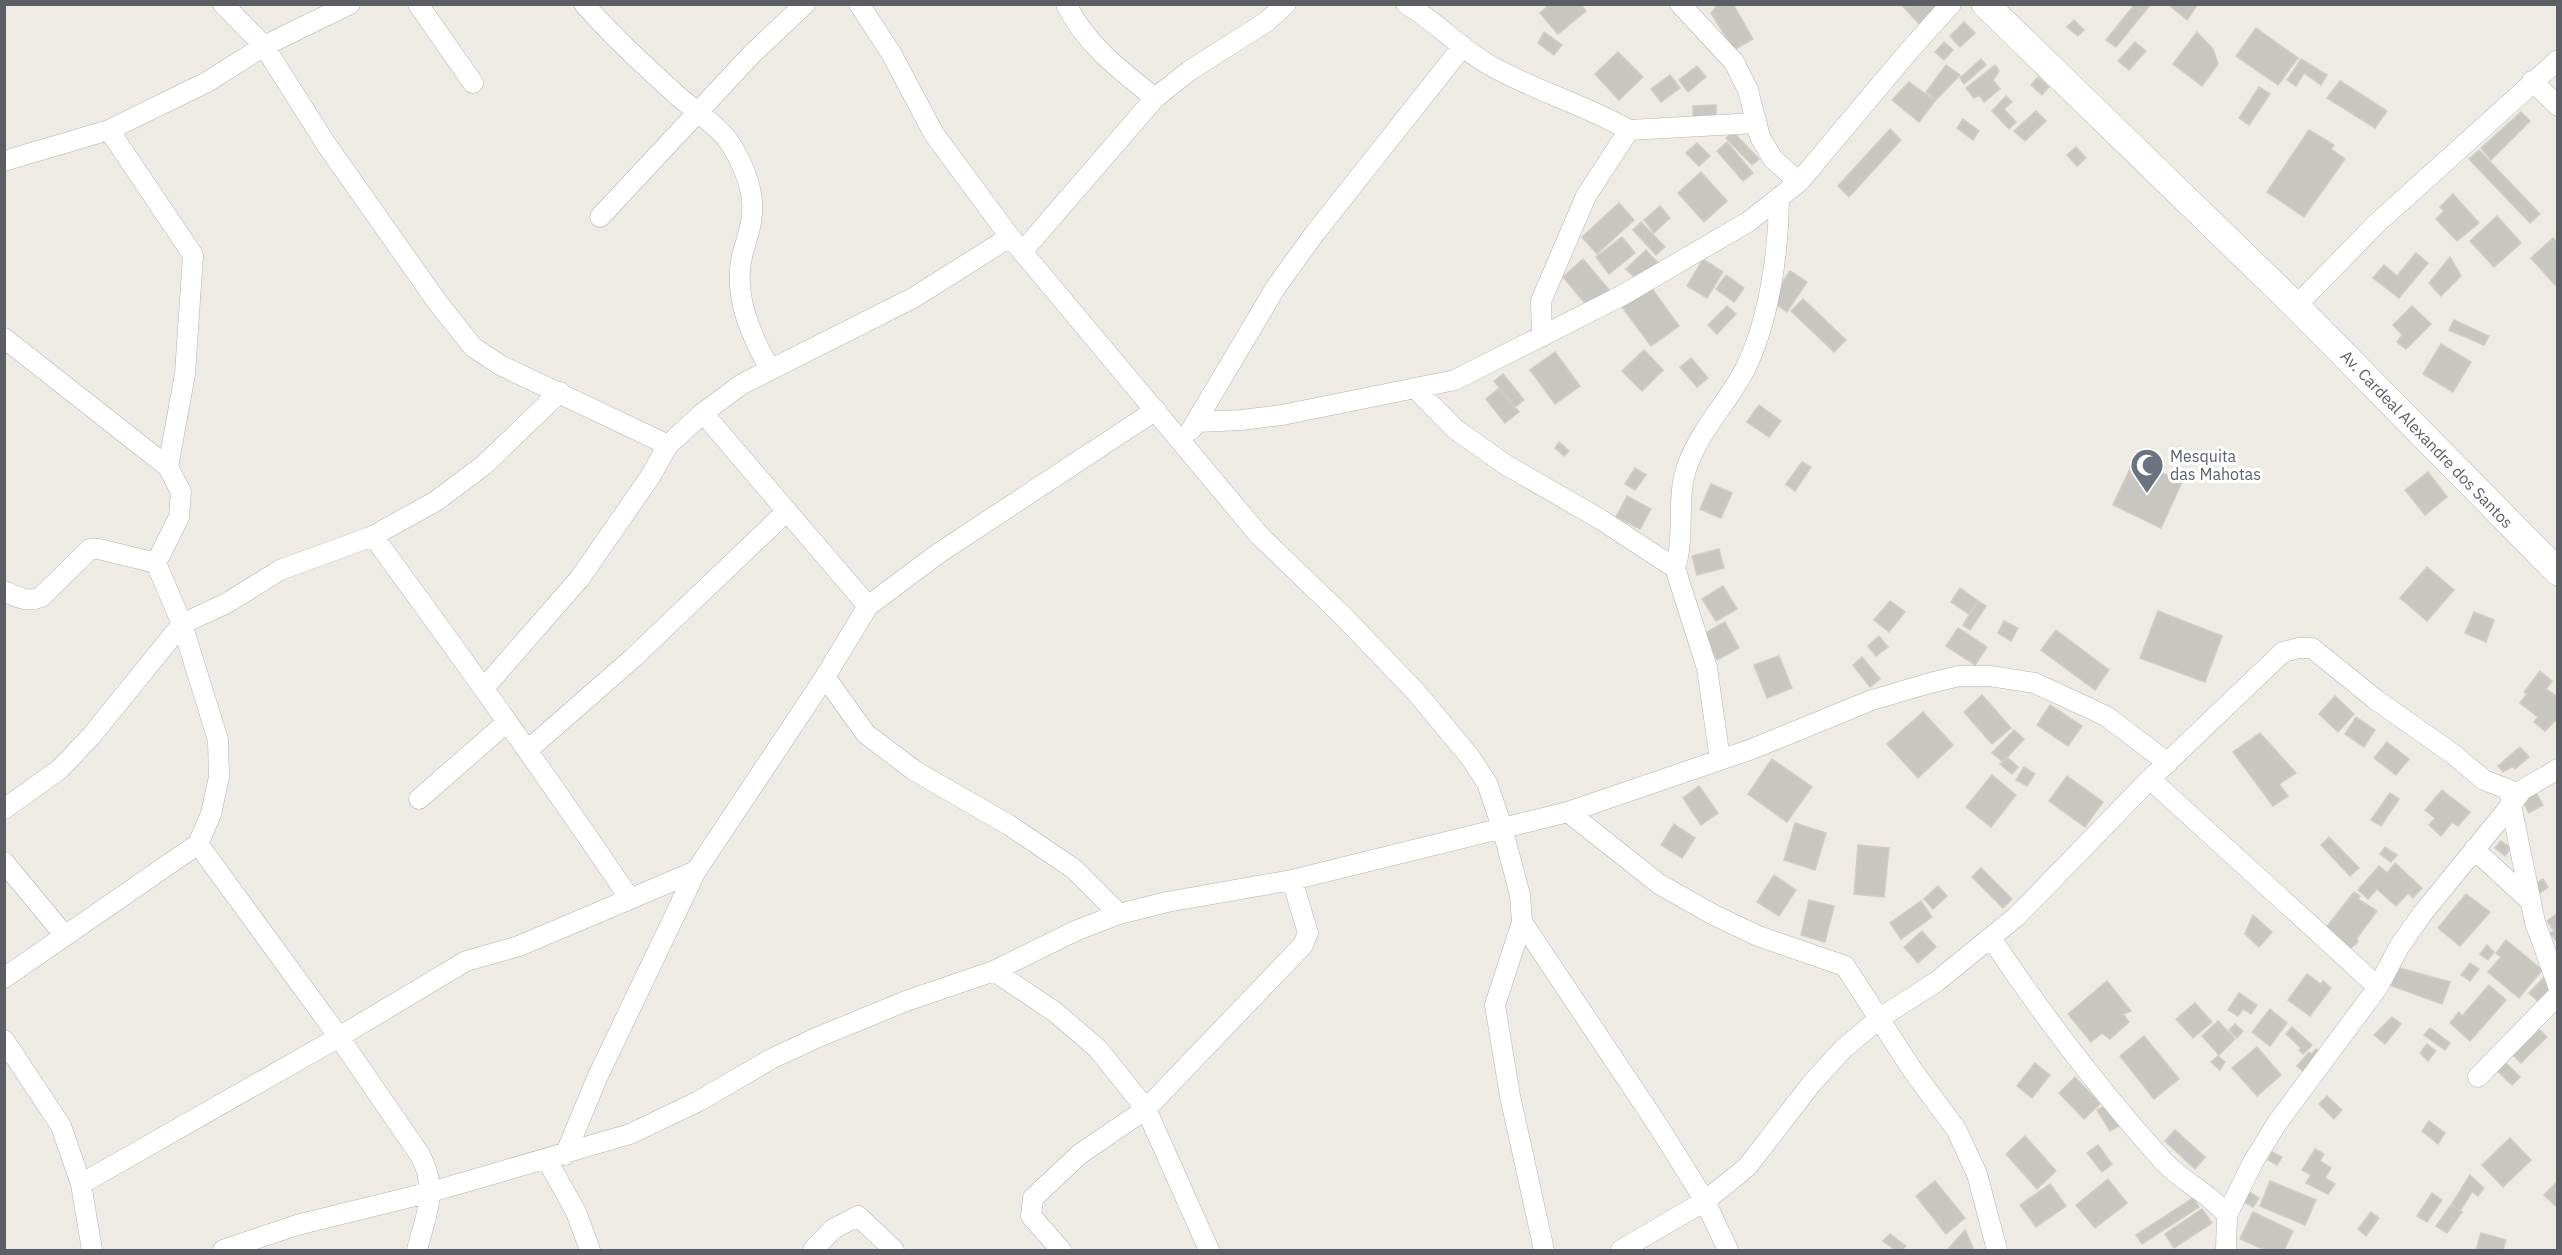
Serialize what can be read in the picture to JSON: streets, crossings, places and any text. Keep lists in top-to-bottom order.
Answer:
{
  "streets": {
    "street": ["Av. Cardeal Alexandre dos Santos"]
  },
  "places": {
    "mosque": ["Mesquita das Mahotas"]
  }
}
